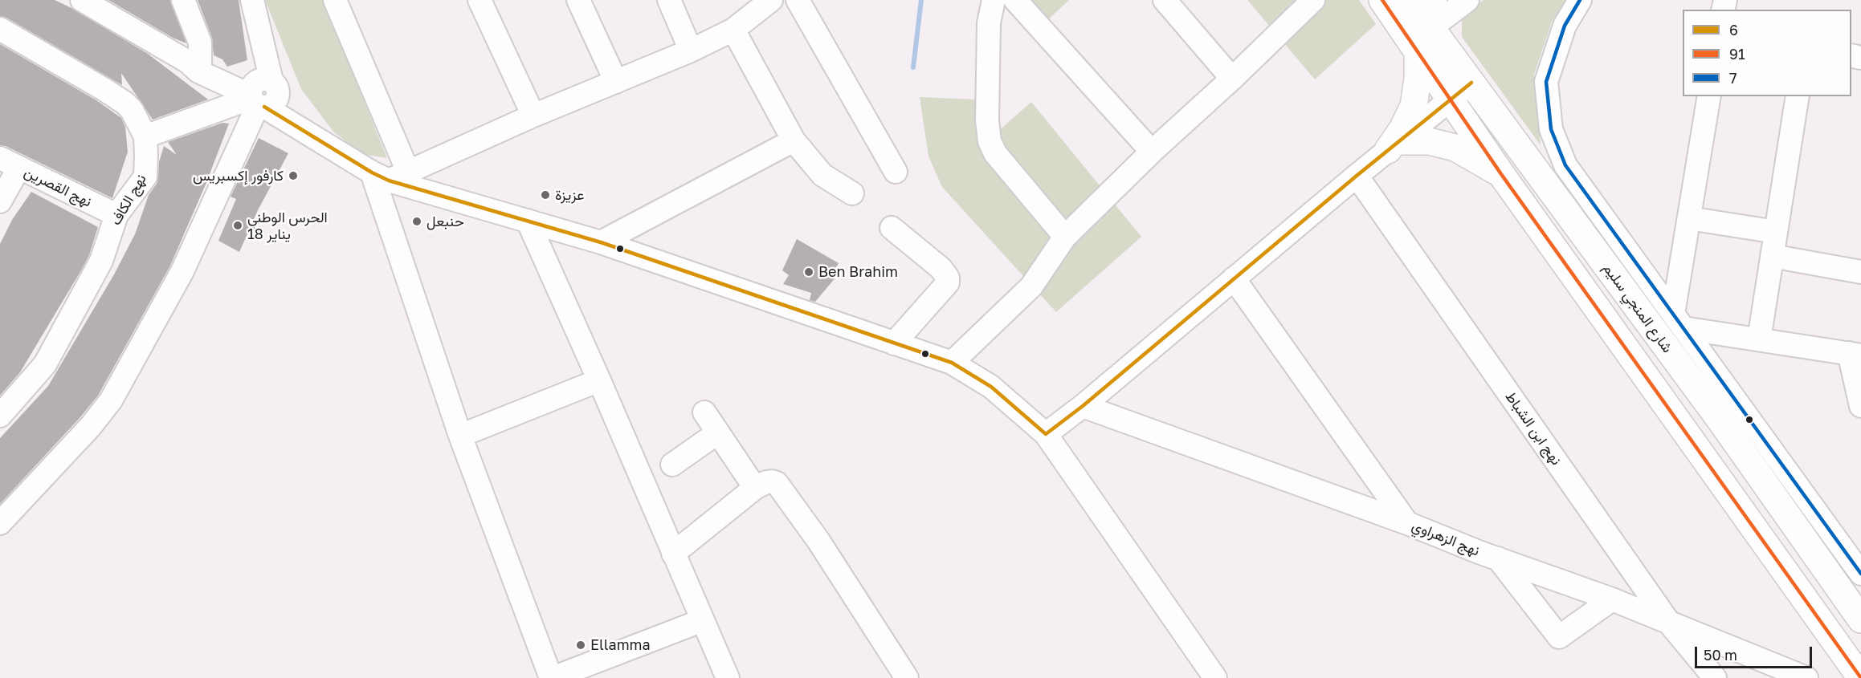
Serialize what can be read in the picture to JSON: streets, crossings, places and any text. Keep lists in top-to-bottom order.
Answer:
{
  "streets": {
    "main road": ["شارع المنجي سليم"],
    "street": [
      "نهج القصرين",
      "نهج الكاف",
      "نهج ابن الشباط",
      "نهج الزهراوي"
    ]
  },
  "crossings": [
    ["نهج القصرين", "نهج الكاف"],
    ["نهج ابن الشباط", "نهج الزهراوي"]
  ],
  "places": [
    "كارفور إكسبريس",
    "عزيزة",
    "حنبعل",
    "الحرس الوطني 18 يناير",
    "Ben Brahim",
    "Ellamma"
  ],
  "lines": ["transit line 91", "transit line 7", "transit line 6"],
  "legend": ["6", "91", "7"],
  "scale_bar": "50 m"
}
